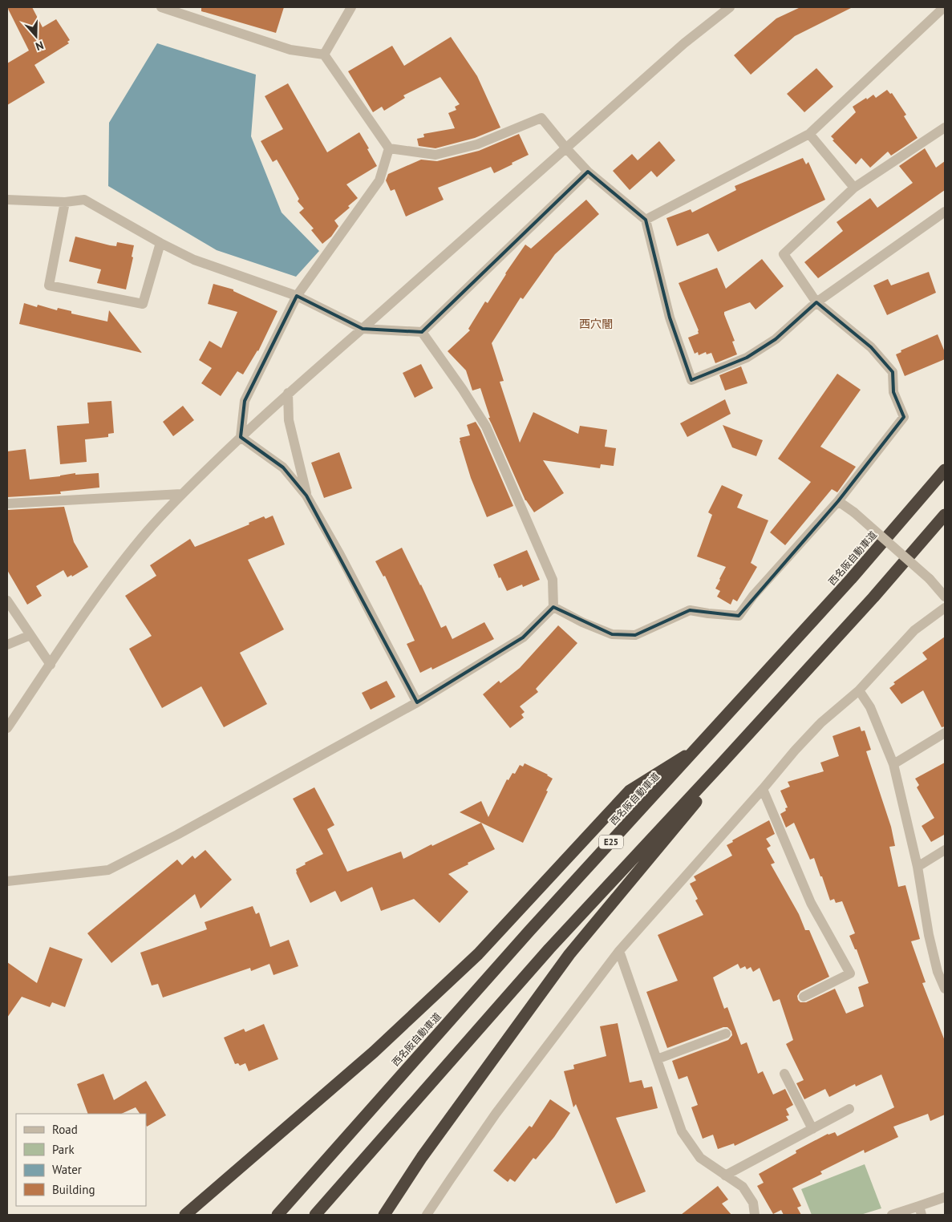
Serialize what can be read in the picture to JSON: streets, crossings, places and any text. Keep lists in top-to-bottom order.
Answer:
{
  "streets": {
    "highway": ["西名阪自動車道", "E25"]
  },
  "districts": ["西穴闇"],
  "legend": [
    "Road",
    "Park",
    "Water",
    "Building"
  ],
  "north": "bottom"
}
